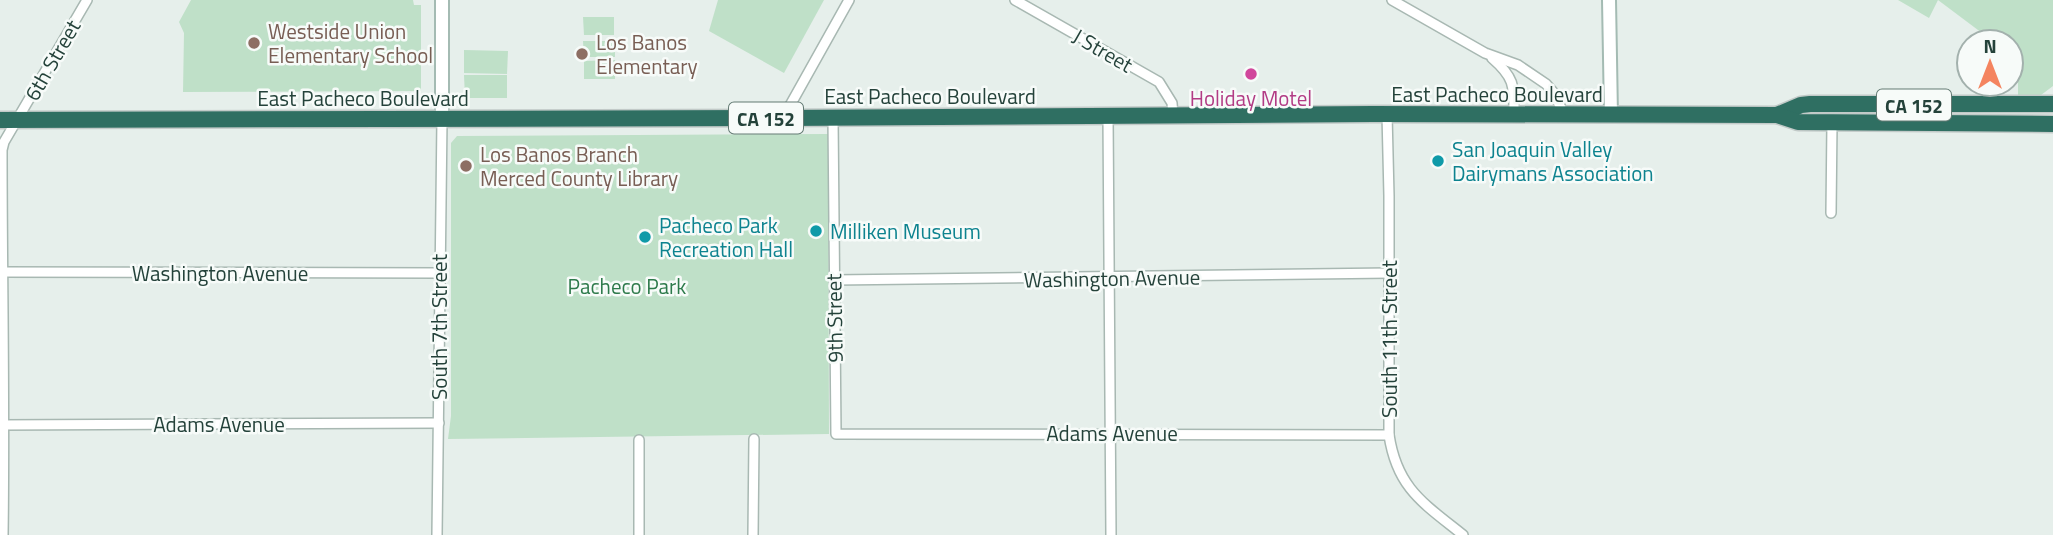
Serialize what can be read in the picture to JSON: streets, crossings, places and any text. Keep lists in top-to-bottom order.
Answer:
{
  "streets": {
    "highway": ["East Pacheco Boulevard", "CA 152"],
    "street": [
      "J Street",
      "6th Street",
      "Washington Avenue",
      "9th Street",
      "South 7th Street",
      "South 11th Street",
      "Adams Avenue"
    ]
  },
  "crossings": [
    ["J Street", "East Pacheco Boulevard"],
    ["6th Street", "East Pacheco Boulevard"],
    ["6th Street", "Washington Avenue"],
    ["6th Street", "Adams Avenue"],
    ["East Pacheco Boulevard", "9th Street"],
    ["East Pacheco Boulevard", "South 7th Street"],
    ["East Pacheco Boulevard", "South 11th Street"],
    ["Washington Avenue", "9th Street"],
    ["Washington Avenue", "South 7th Street"],
    ["Washington Avenue", "South 11th Street"],
    ["9th Street", "Adams Avenue"],
    ["South 7th Street", "Adams Avenue"],
    ["South 11th Street", "Adams Avenue"]
  ],
  "parks": ["Pacheco Park"],
  "places": [
    "Westside Union Elementary School",
    "Los Banos Elementary",
    "Holiday Motel",
    "San Joaquin Valley Dairymans Association",
    "Los Banos Branch Merced County Library",
    "Milliken Museum",
    "Pacheco Park Recreation Hall"
  ],
  "north": "top"
}
